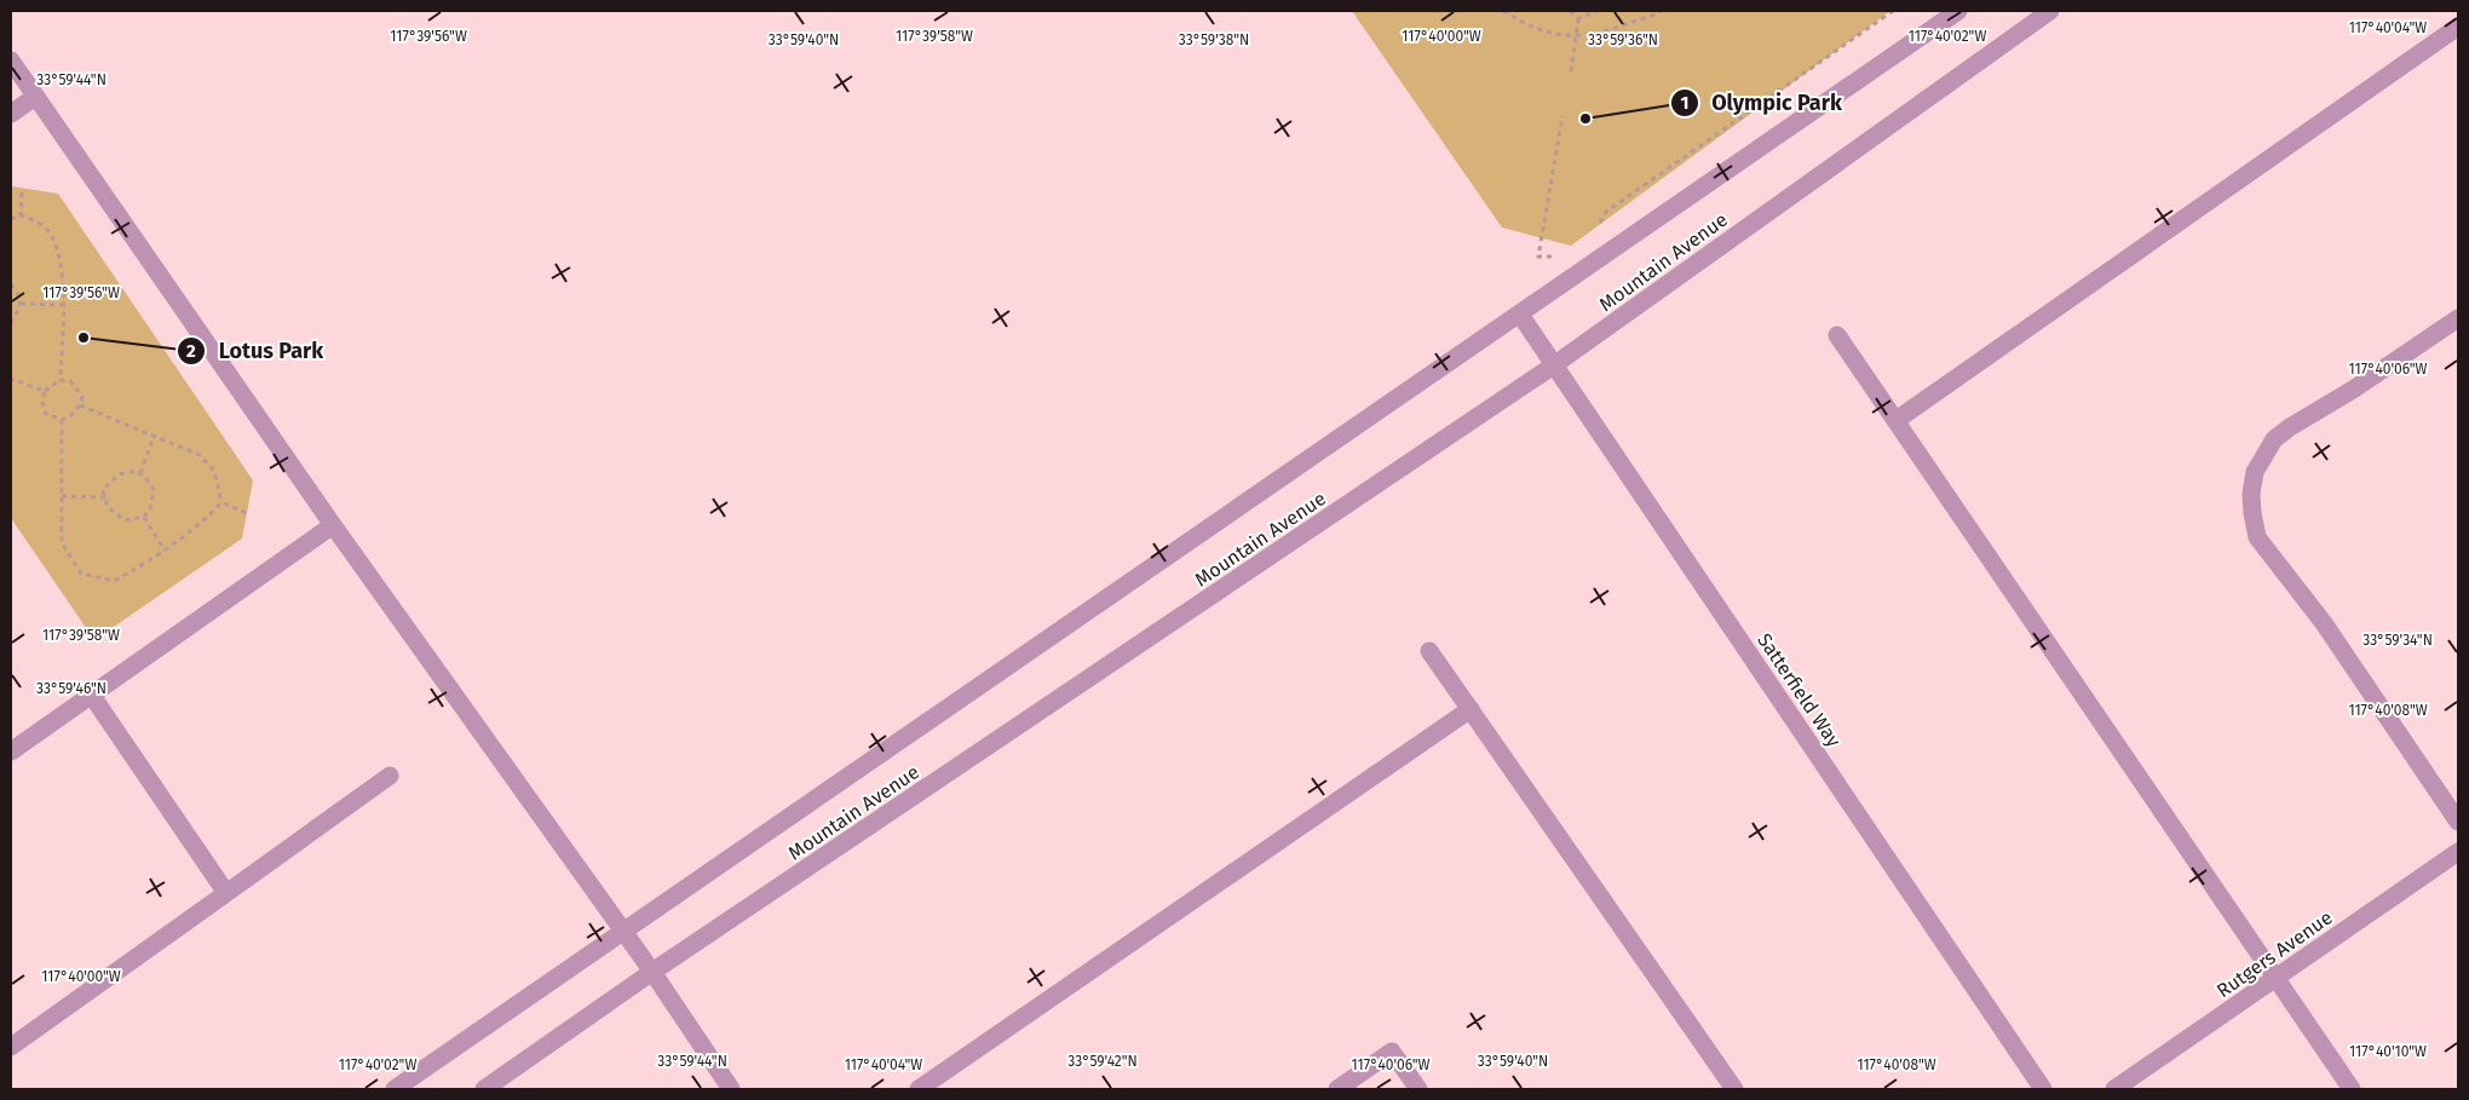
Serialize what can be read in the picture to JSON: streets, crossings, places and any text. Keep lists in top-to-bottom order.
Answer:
{
  "streets": {
    "street": ["Mountain Avenue", "Satterfield Way", "Rutgers Avenue"]
  },
  "crossings": [
    ["Mountain Avenue", "Satterfield Way"]
  ],
  "places": ["Olympic Park", "Lotus Park"],
  "coordinates": [
    "117°40'04\"W",
    "117°39'56\"W",
    "117°39'58\"W",
    "117°40'00\"W",
    "117°40'02\"W",
    "33°59'40\"N",
    "33°59'38\"N",
    "33°59'36\"N",
    "33°59'44\"N",
    "117°40'06\"W",
    "33°59'34\"N",
    "33°59'46\"N",
    "117°40'08\"W",
    "117°40'10\"W",
    "33°59'42\"N"
  ]
}
